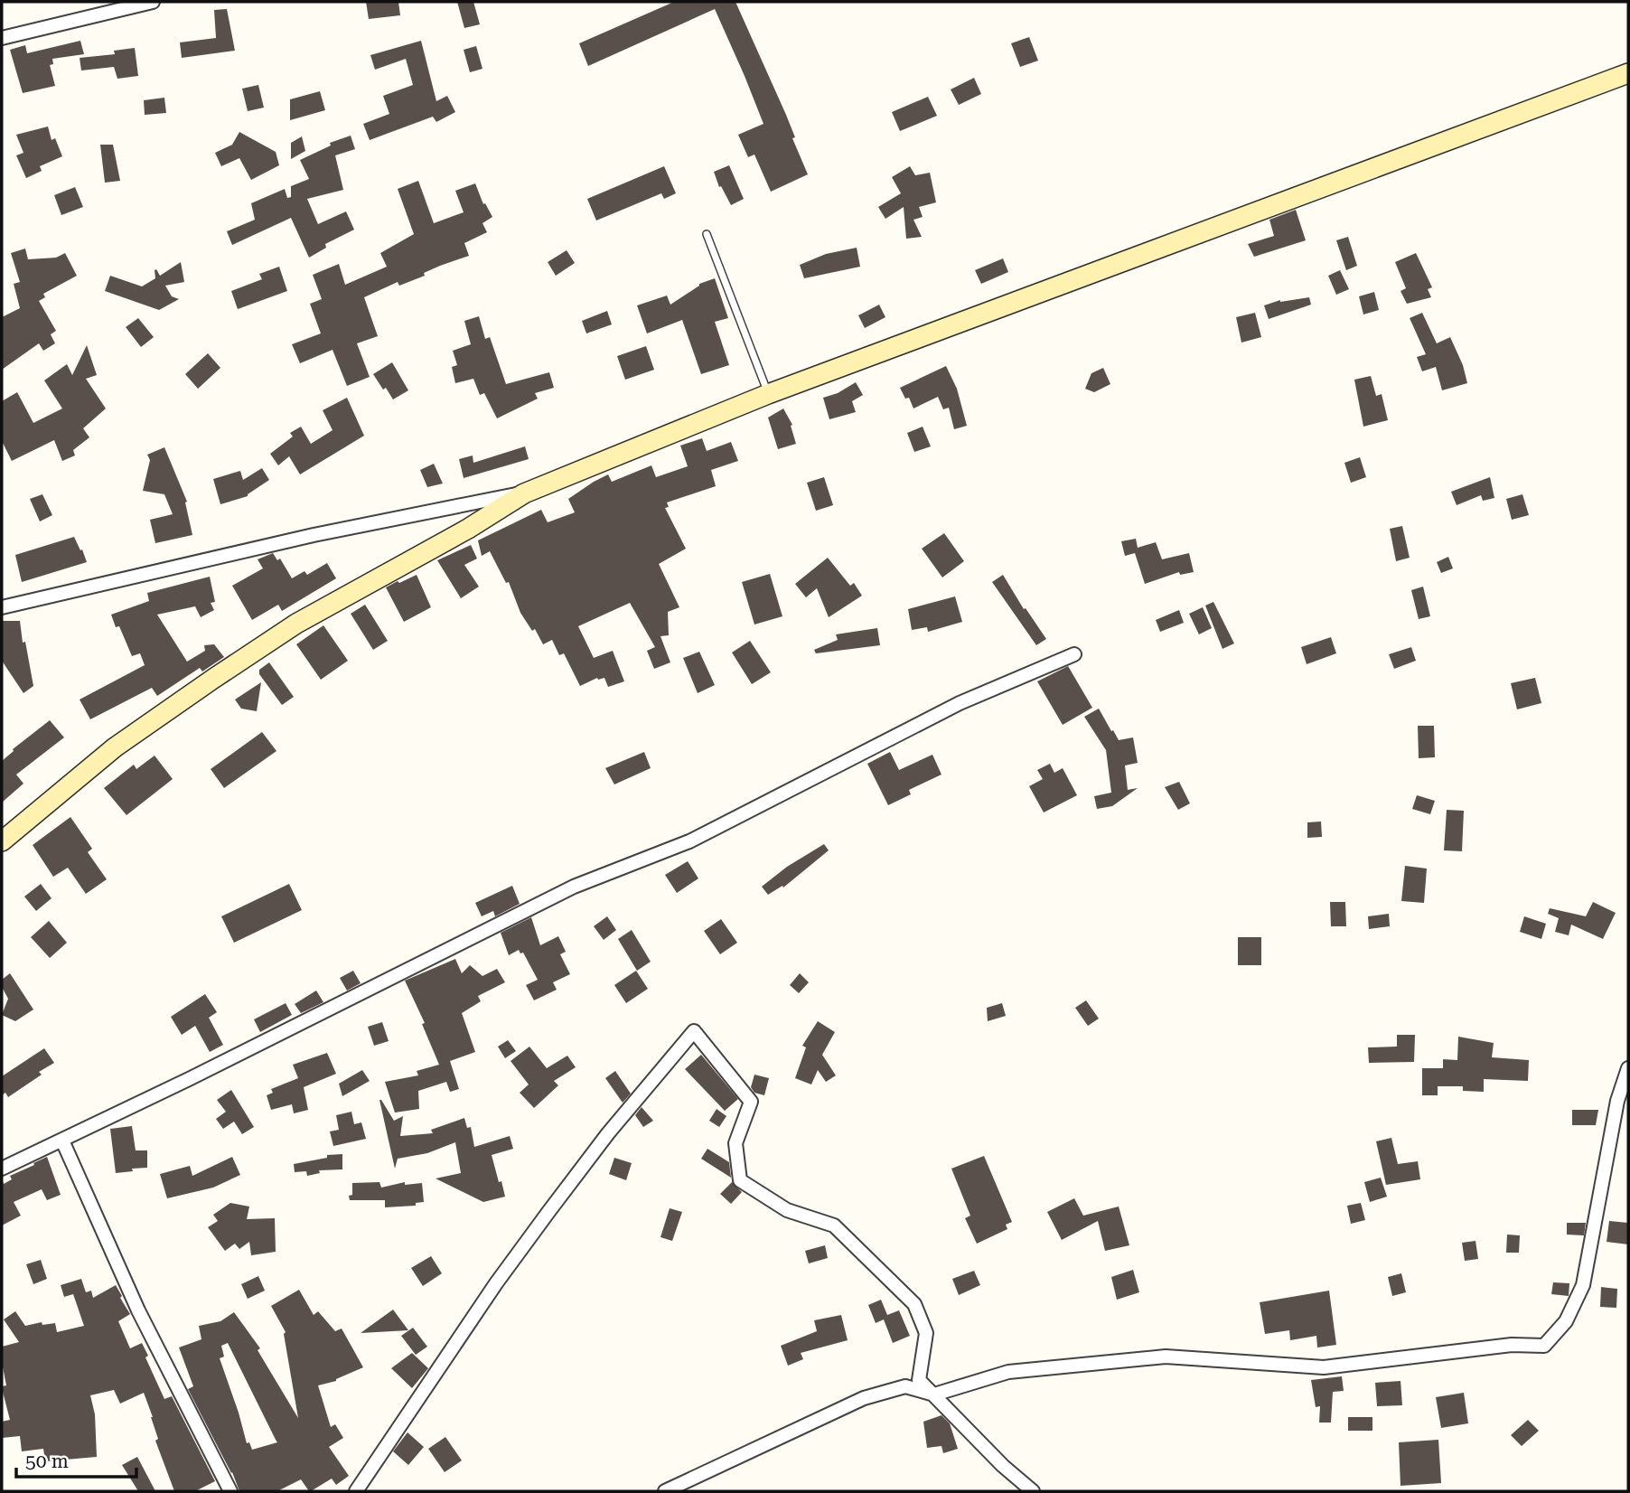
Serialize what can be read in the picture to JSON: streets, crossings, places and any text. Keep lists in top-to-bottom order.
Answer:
{
  "scale_bar": "50 m"
}
